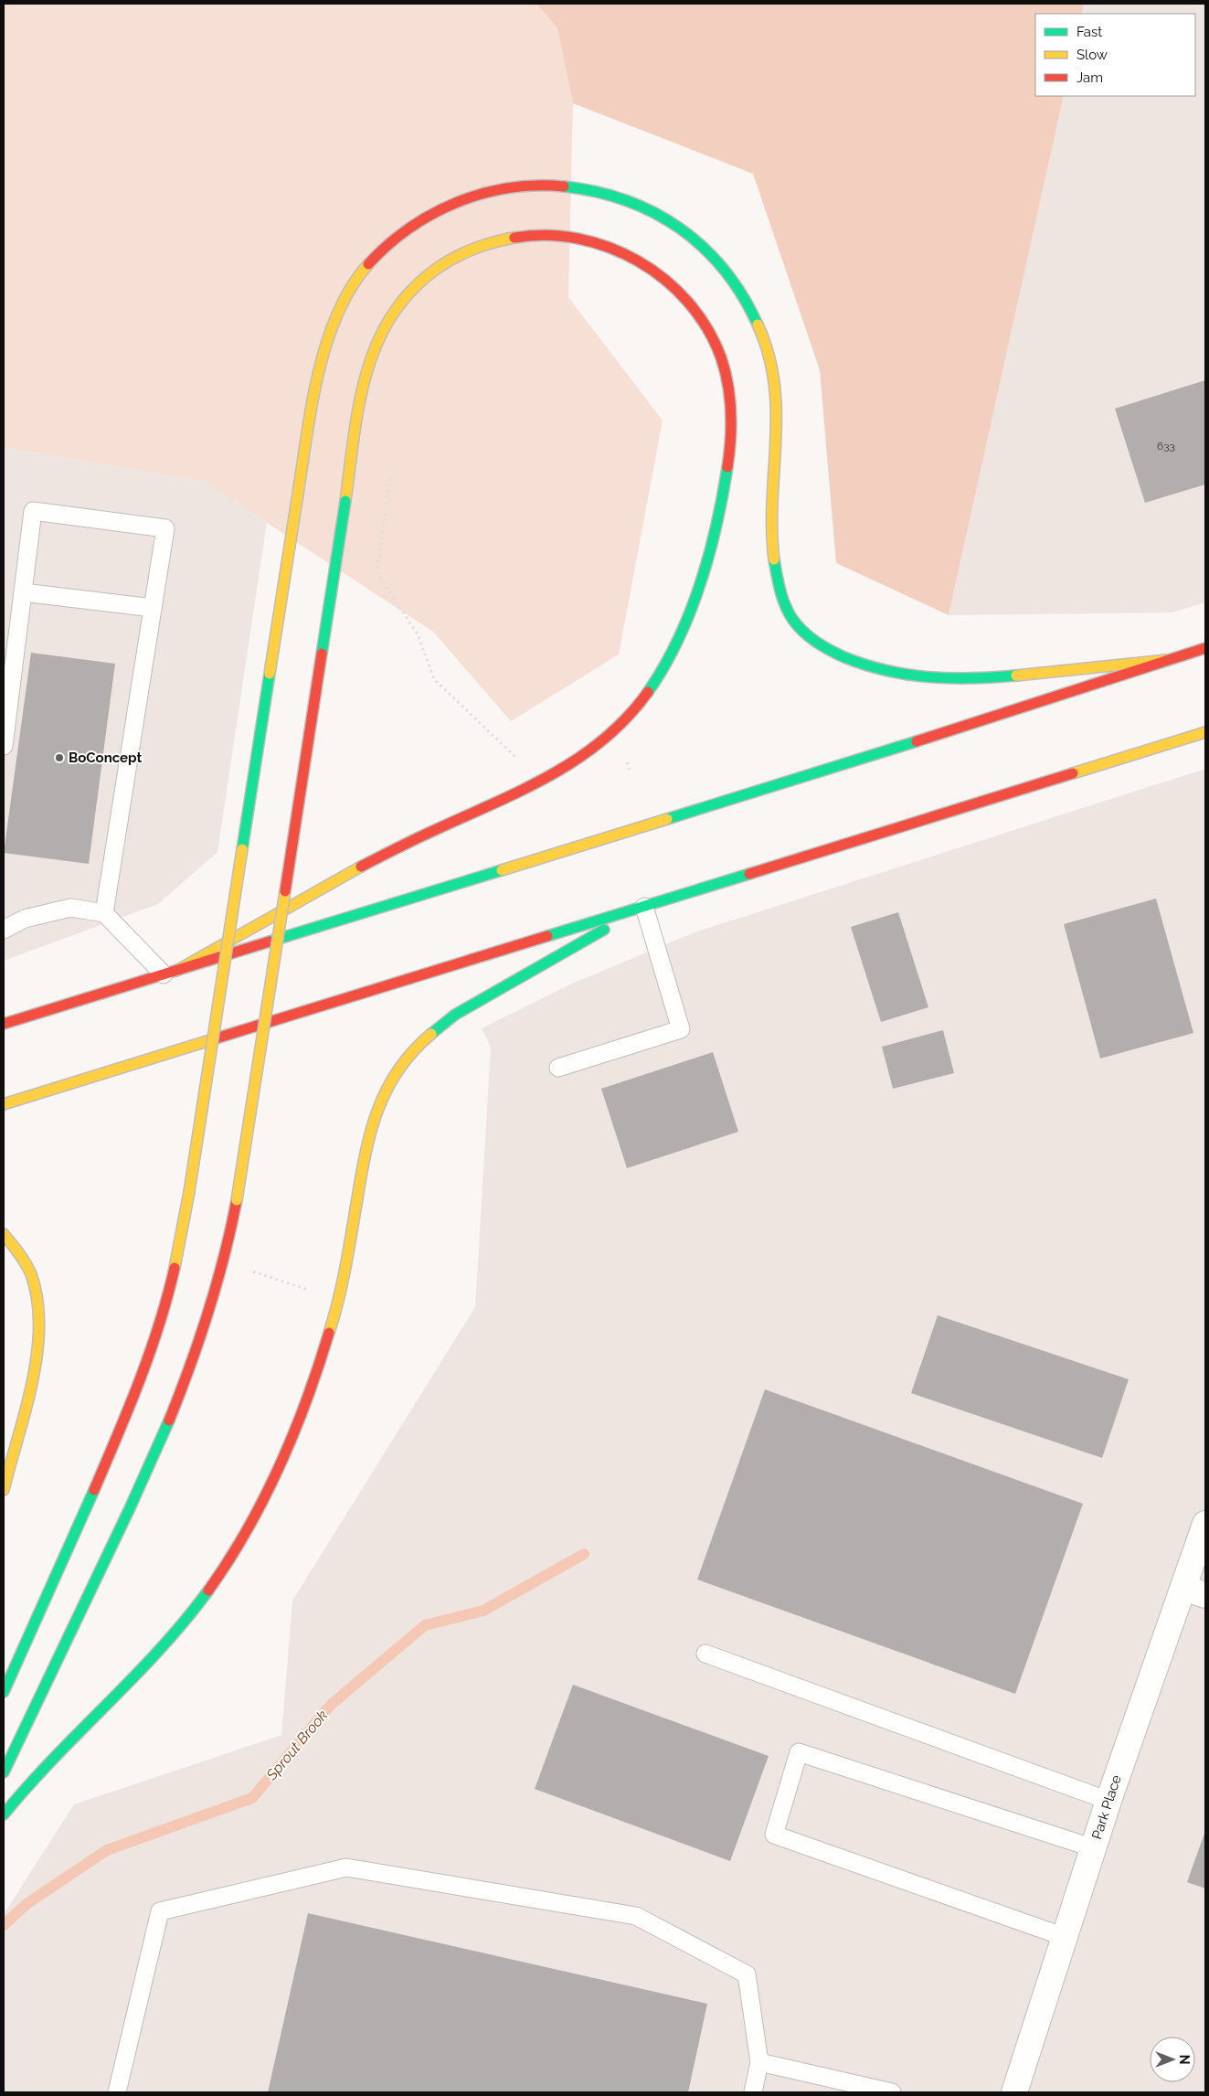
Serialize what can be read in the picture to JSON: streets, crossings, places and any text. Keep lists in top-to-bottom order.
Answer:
{
  "streets": {
    "street": ["Park Place"]
  },
  "water": ["Sprout Brook"],
  "places": ["BoConcept"],
  "house_numbers": ["633"],
  "legend": ["Fast", "Slow", "Jam"],
  "north": "right"
}
